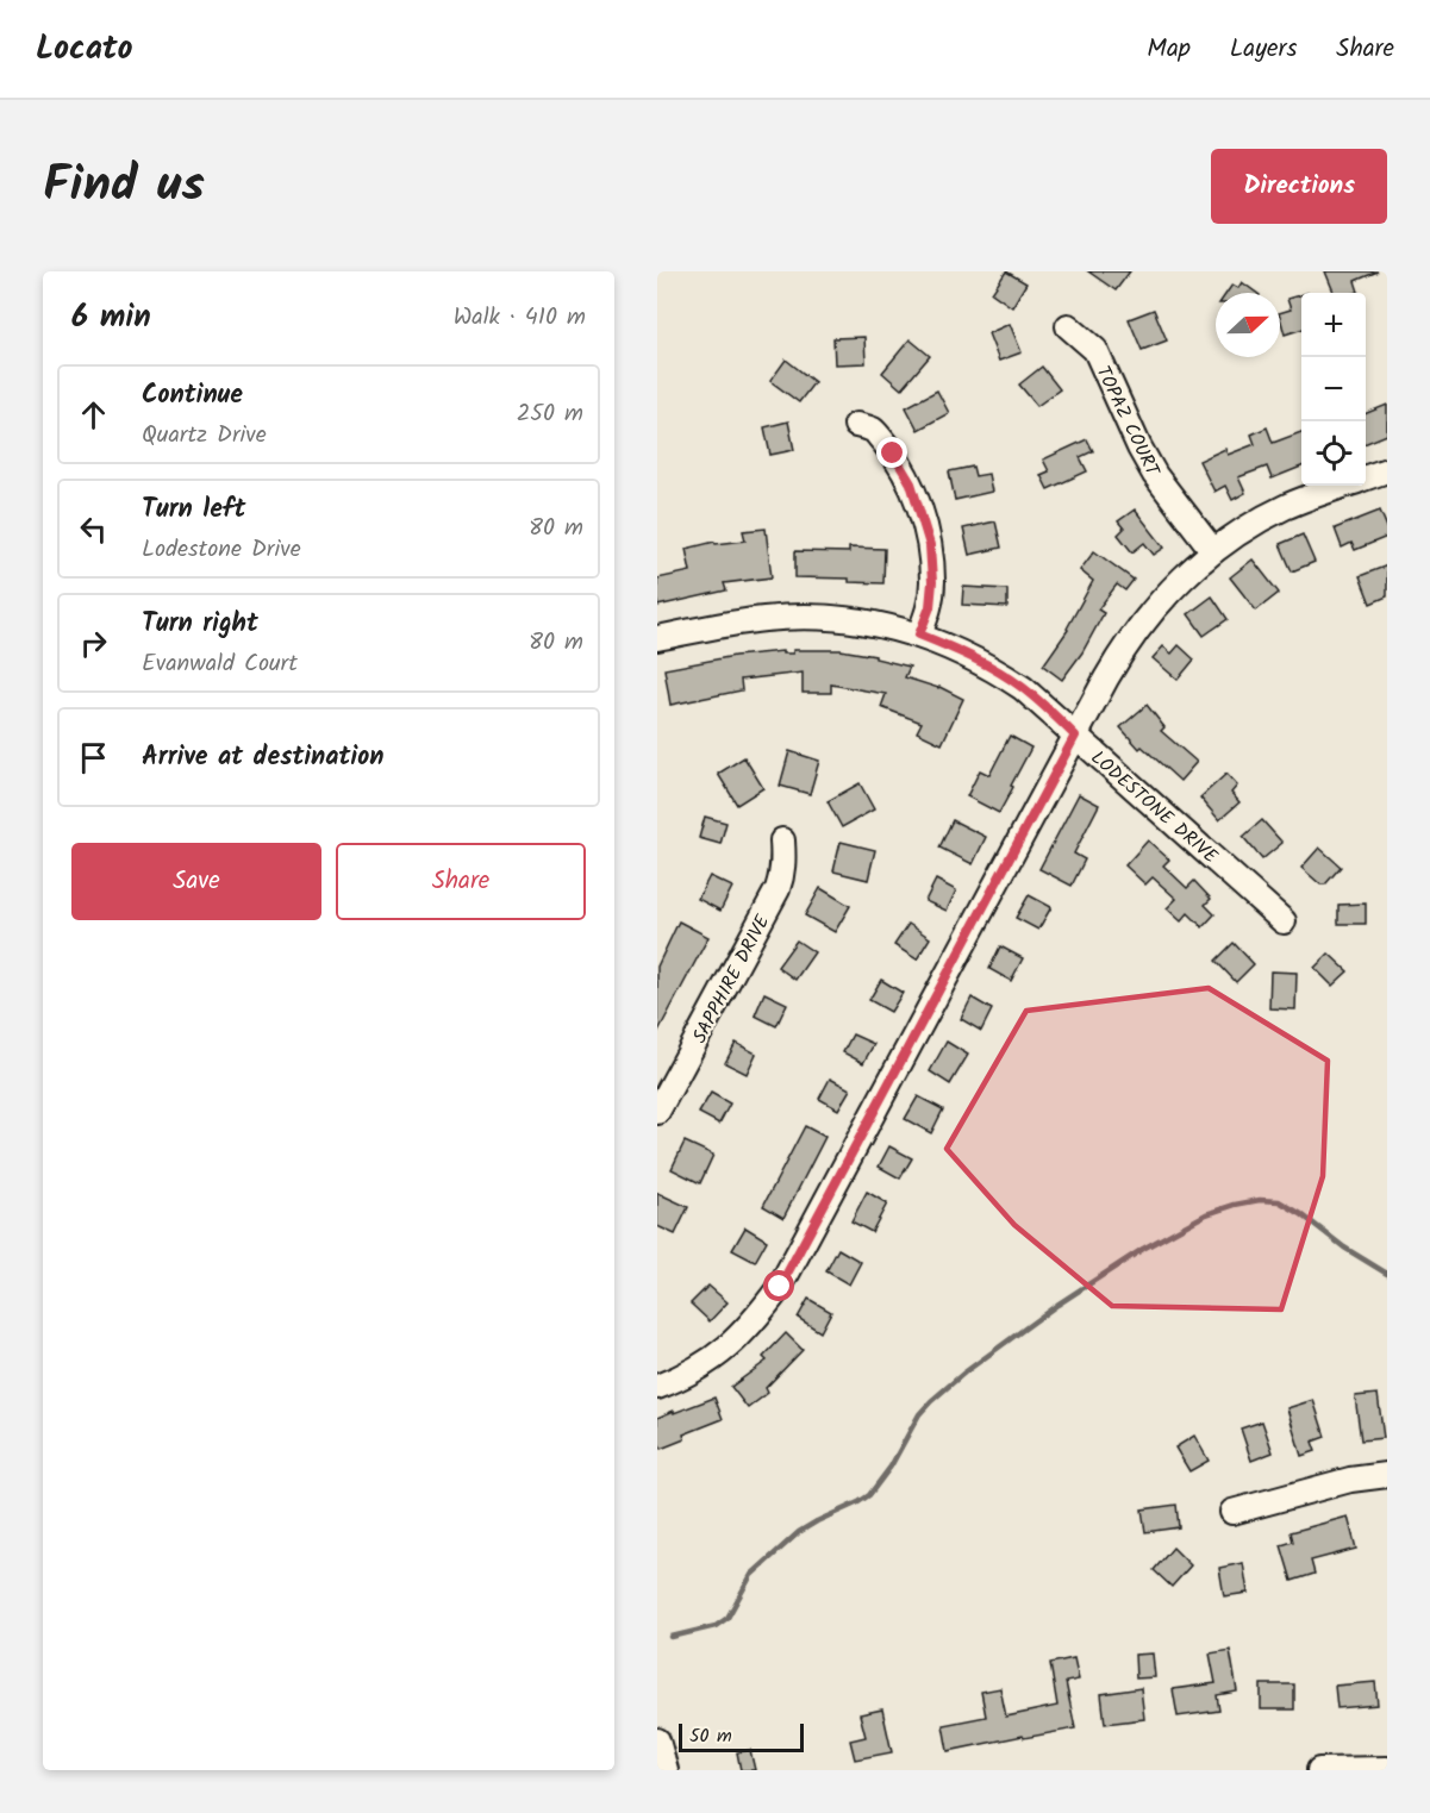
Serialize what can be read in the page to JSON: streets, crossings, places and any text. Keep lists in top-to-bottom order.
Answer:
{
  "streets": {
    "street": ["TOPAZ COURT", "LODESTONE DRIVE", "SAPPHIRE DRIVE"]
  },
  "scale_bar": "50 m",
  "north": "right",
  "page": {
    "header": "Locato",
    "nav": ["Map", "Layers", "Share"],
    "title": "Find us",
    "buttons": [
      "Directions",
      ["Save", "Share"]
    ],
    "heading": ["6 min", "Walk · 410 m"],
    "map_buttons": ["+", "−"],
    "list": [
      ["Continue", "Quartz Drive", "250 m"],
      ["Turn left", "Lodestone Drive", "80 m"],
      ["Turn right", "Evanwald Court", "80 m"],
      "Arrive at destination"
    ],
    "scale": "50 m"
  }
}
